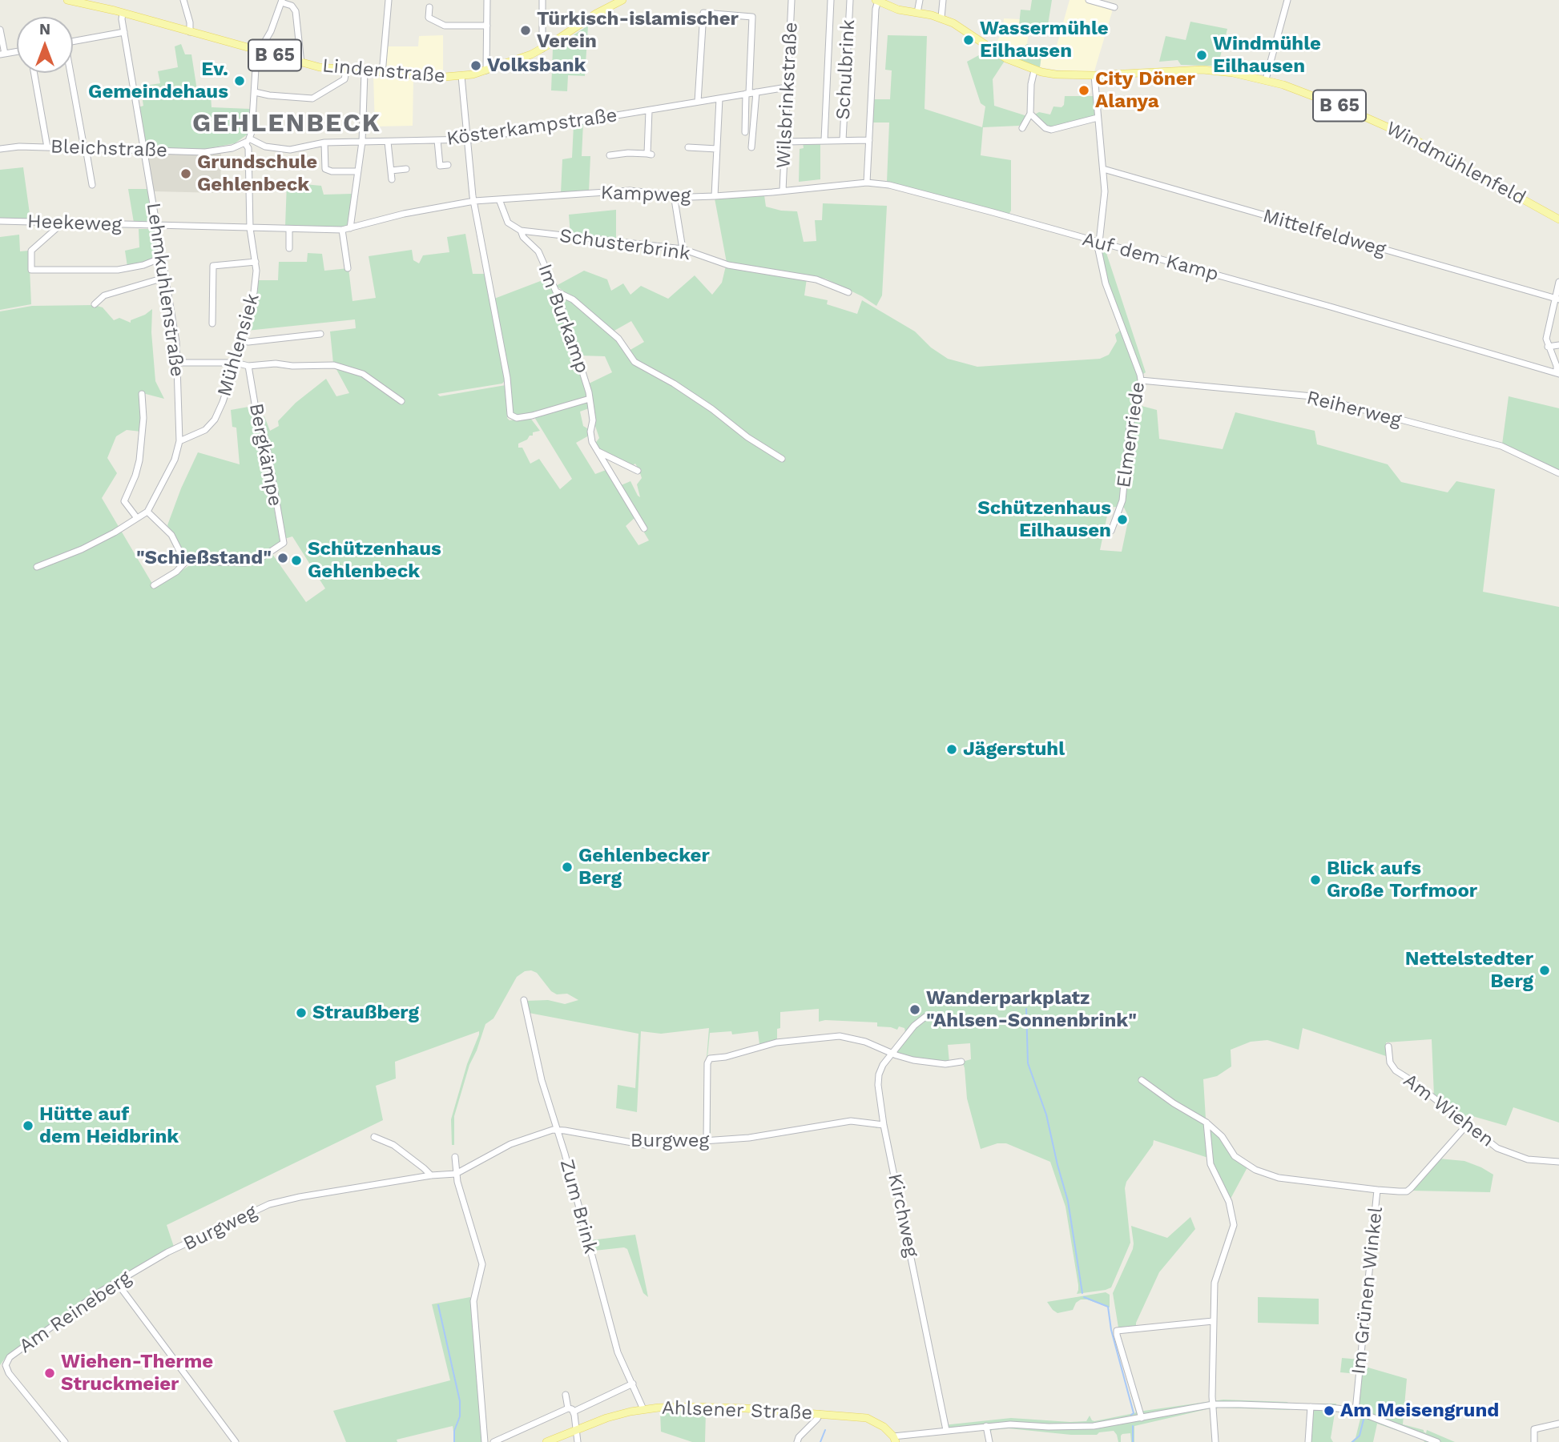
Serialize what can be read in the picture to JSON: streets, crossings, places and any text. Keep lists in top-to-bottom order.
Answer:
{
  "streets": {
    "main road": [
      "B 65",
      "Lindenstraße",
      "Windmühlenfeld",
      "Ahlsener Straße"
    ],
    "street": [
      "Schulbrink",
      "Wilsbrinkstraße",
      "Kösterkampstraße",
      "Bleichstraße",
      "Kampweg",
      "Heekeweg",
      "Mittelfeldweg",
      "Schusterbrink",
      "Auf dem Kamp",
      "Lehmkuhlenstraße",
      "Im Burkamp",
      "Mühlensiek",
      "Reiherweg",
      "Elmenriede",
      "Bergkämpe",
      "Am Wiehen",
      "Burgweg",
      "Zum Brink",
      "Kirchweg",
      "Im Grünen Winkel",
      "Am Reineberg"
    ]
  },
  "crossings": [
    ["B 65", "Lindenstraße"],
    ["B 65", "Windmühlenfeld"],
    ["B 65", "Elmenriede"],
    ["Lindenstraße", "Lehmkuhlenstraße"],
    ["Lindenstraße", "Mühlensiek"],
    ["Wilsbrinkstraße", "Kösterkampstraße"],
    ["Wilsbrinkstraße", "Kampweg"],
    ["Wilsbrinkstraße", "Auf dem Kamp"],
    ["Kösterkampstraße", "Bleichstraße"],
    ["Kösterkampstraße", "Mühlensiek"],
    ["Bleichstraße", "Lehmkuhlenstraße"],
    ["Bleichstraße", "Mühlensiek"],
    ["Windmühlenfeld", "Elmenriede"],
    ["Kampweg", "Heekeweg"],
    ["Kampweg", "Auf dem Kamp"],
    ["Kampweg", "Im Burkamp"],
    ["Heekeweg", "Lehmkuhlenstraße"],
    ["Heekeweg", "Mühlensiek"],
    ["Mittelfeldweg", "Elmenriede"],
    ["Schusterbrink", "Im Burkamp"],
    ["Auf dem Kamp", "Elmenriede"],
    ["Lehmkuhlenstraße", "Mühlensiek"],
    ["Reiherweg", "Elmenriede"],
    ["Am Wiehen", "Im Grünen Winkel"],
    ["Burgweg", "Zum Brink"],
    ["Burgweg", "Kirchweg"],
    ["Burgweg", "Am Reineberg"],
    ["Zum Brink", "Ahlsener Straße"]
  ],
  "districts": ["GEHLENBECK"],
  "places": [
    "Türkisch-islamischer Verein",
    "Wassermühle Eilhausen",
    "Windmühle Eilhausen",
    "Volksbank",
    "Ev. Gemeindehaus",
    "City Döner Alanya",
    "Grundschule Gehlenbeck",
    "Schützenhaus Eilhausen",
    "\"Schießstand\"",
    "Schützenhaus Gehlenbeck",
    "Jägerstuhl",
    "Gehlenbecker Berg",
    "Blick aufs Große Torfmoor",
    "Nettelstedter Berg",
    "Wanderparkplatz \"Ahlsen-Sonnenbrink\"",
    "Straußberg",
    "Hütte auf dem Heidbrink",
    "Wiehen-Therme Struckmeier",
    "Am Meisengrund"
  ],
  "north": "top"
}
